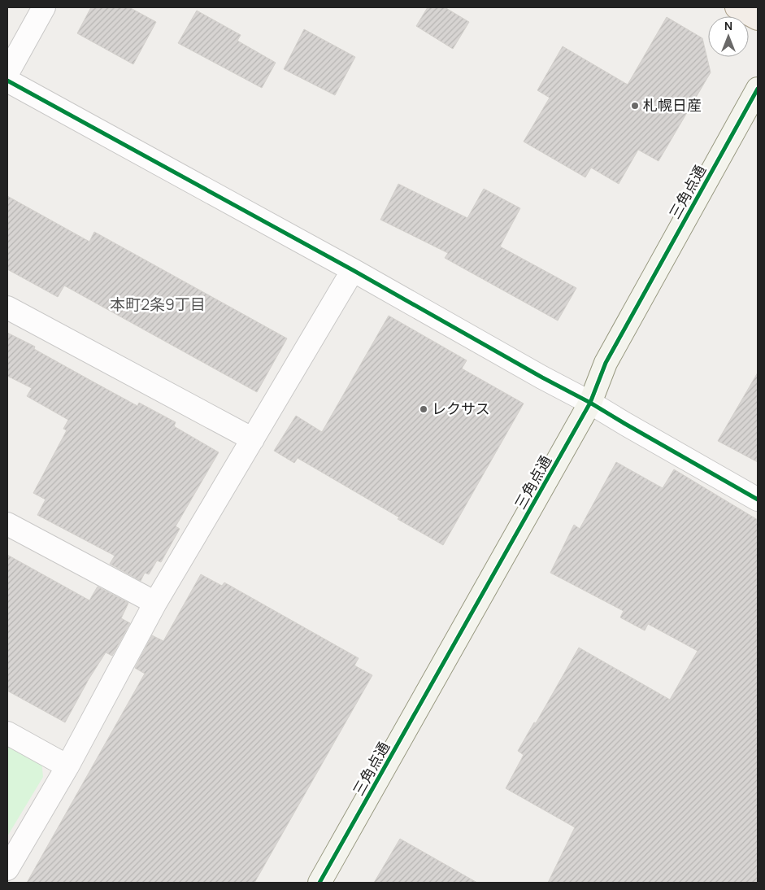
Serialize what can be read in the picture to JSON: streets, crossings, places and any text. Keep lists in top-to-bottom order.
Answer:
{
  "streets": {
    "street": ["三角点通"]
  },
  "districts": ["本町2条9丁目"],
  "places": ["札幌日産", "レクサス"],
  "north": "top"
}
